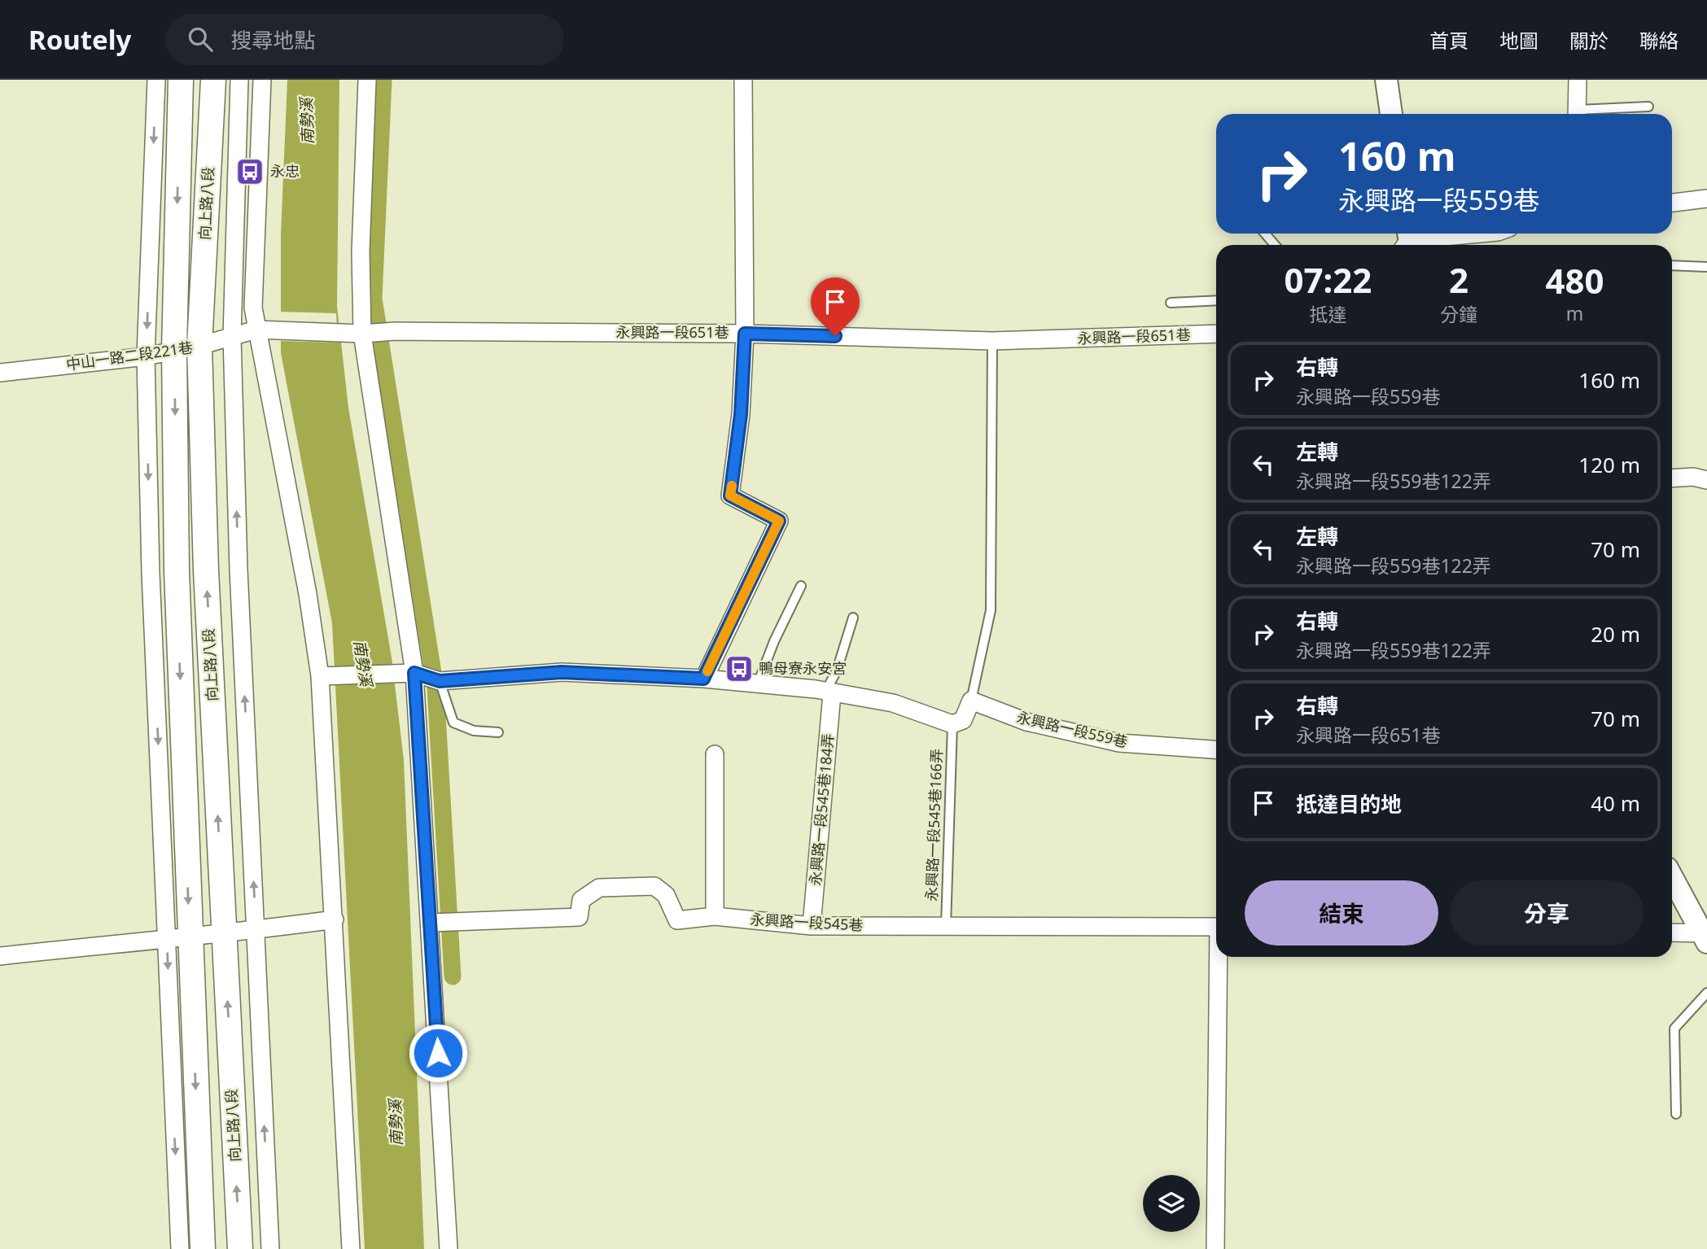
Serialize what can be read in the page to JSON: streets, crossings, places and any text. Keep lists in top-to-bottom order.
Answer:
{
  "streets": {
    "main road": ["向上路八段"],
    "street": [
      "永興路一段651巷",
      "中山一路二段221巷",
      "永興路一段559巷",
      "永興路一段545巷184弄",
      "永興路一段545巷"
    ],
    "lane": ["永興路一段545巷166弄"]
  },
  "crossings": [
    ["向上路八段", "中山一路二段221巷"],
    ["永興路一段651巷", "中山一路二段221巷"],
    ["永興路一段545巷184弄", "永興路一段545巷"],
    ["永興路一段545巷166弄", "永興路一段545巷"]
  ],
  "water": ["南勢溪"],
  "places": {
    "bus stop": ["永忠", "鴨母寮永安宮"]
  },
  "page": {
    "header": "Routely",
    "search": "搜尋地點",
    "nav": [
      "首頁",
      "地圖",
      "關於",
      "聯絡"
    ],
    "turn": ["160 m", "永興路一段559巷"],
    "eta": [
      "07:22",
      "抵達",
      "2",
      "分鐘",
      "480",
      "m"
    ],
    "list": [
      {
        "name": "右轉",
        "note": "永興路一段559巷",
        "value": "160 m"
      },
      {
        "name": "左轉",
        "note": "永興路一段559巷122弄",
        "value": "120 m"
      },
      {
        "name": "左轉",
        "note": "永興路一段559巷122弄",
        "value": "70 m"
      },
      {
        "name": "右轉",
        "note": "永興路一段559巷122弄",
        "value": "20 m"
      },
      {
        "name": "右轉",
        "note": "永興路一段651巷",
        "value": "70 m"
      },
      {
        "name": "抵達目的地",
        "value": "40 m"
      }
    ],
    "buttons": ["結束", "分享"]
  }
}
